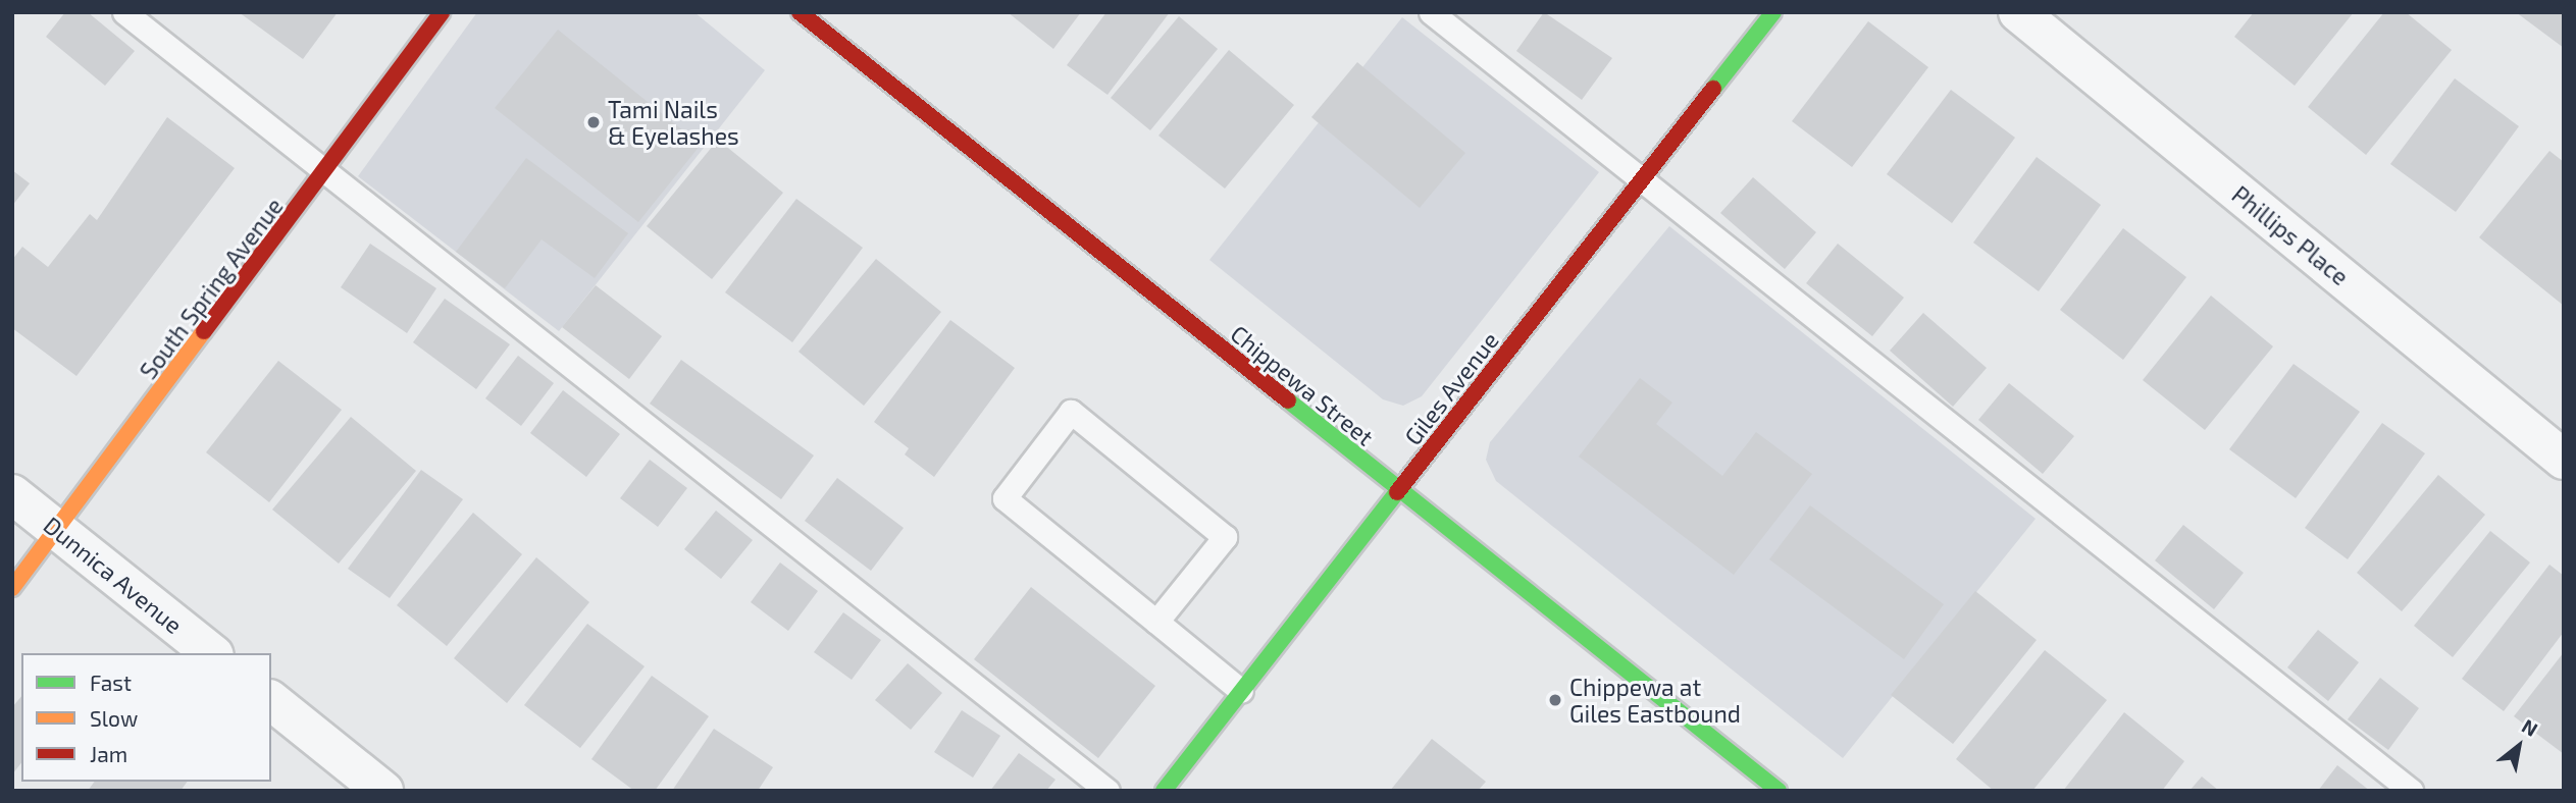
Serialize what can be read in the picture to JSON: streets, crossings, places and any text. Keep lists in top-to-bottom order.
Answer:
{
  "streets": {
    "street": [
      "Phillips Place",
      "South Spring Avenue",
      "Chippewa Street",
      "Giles Avenue",
      "Dunnica Avenue"
    ]
  },
  "crossings": [
    ["South Spring Avenue", "Dunnica Avenue"],
    ["Chippewa Street", "Giles Avenue"]
  ],
  "places": ["Tami Nails & Eyelashes", "Chippewa at Giles Eastbound"],
  "legend": ["Fast", "Slow", "Jam"],
  "north": "top right"
}
